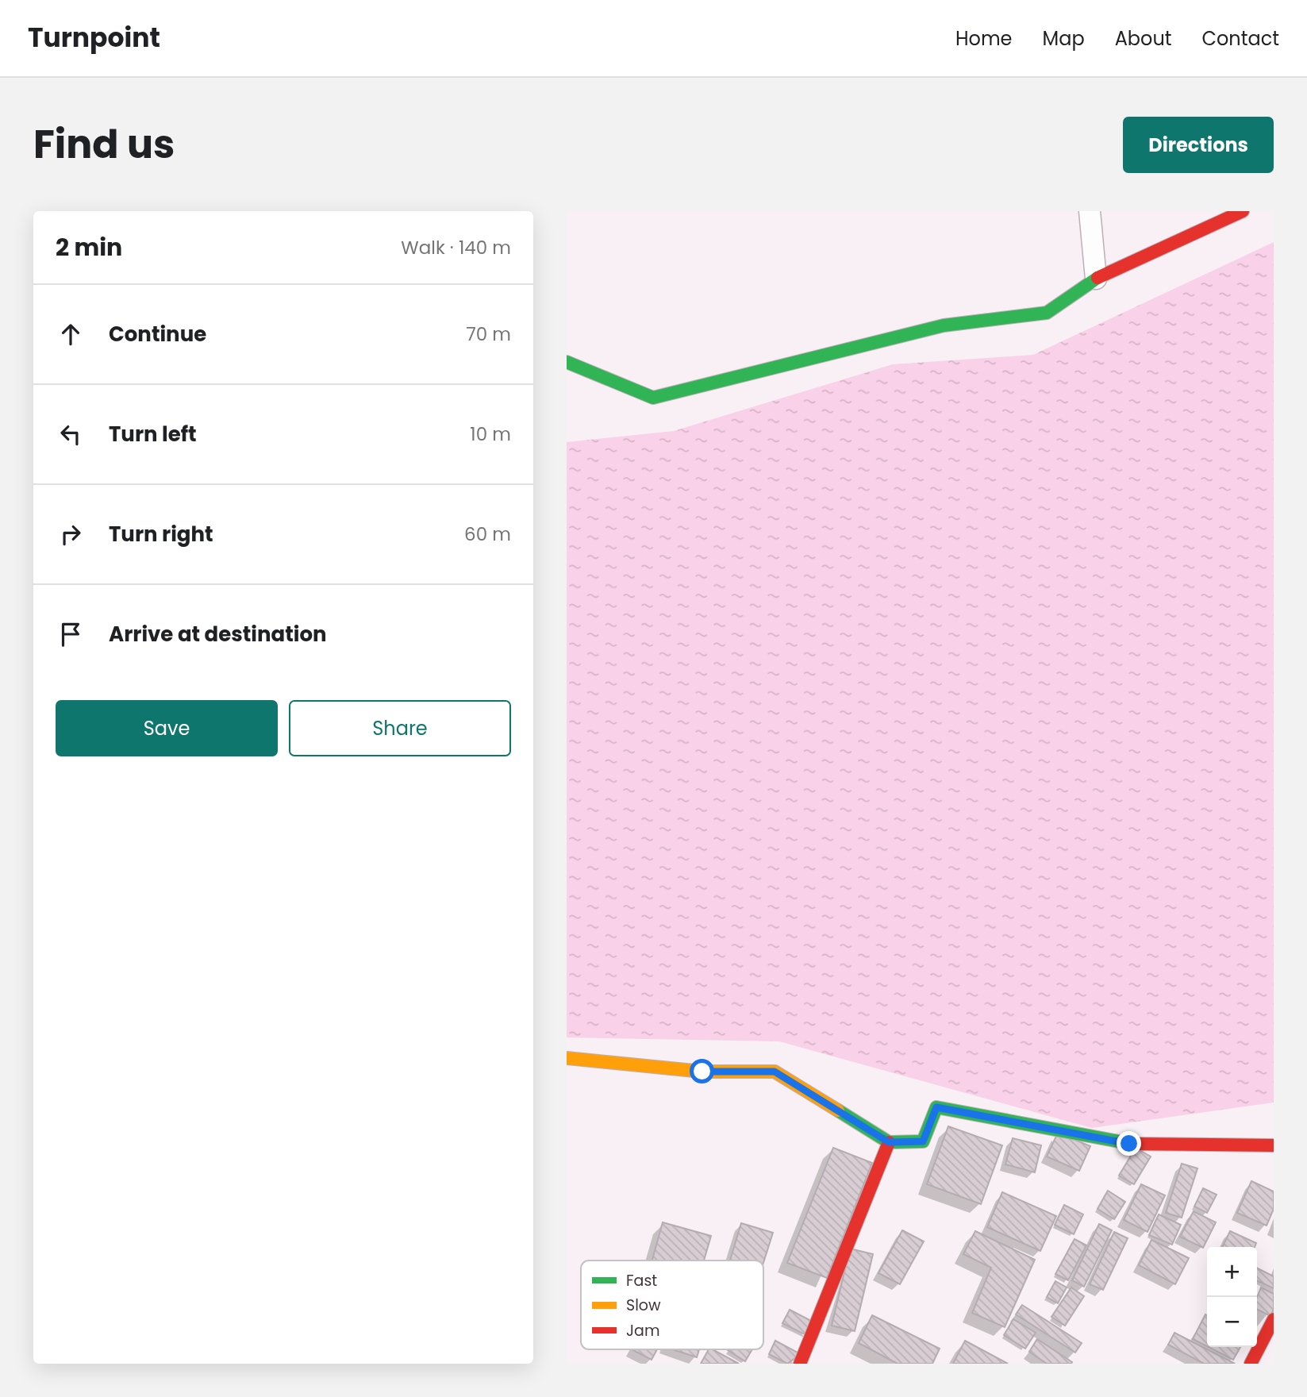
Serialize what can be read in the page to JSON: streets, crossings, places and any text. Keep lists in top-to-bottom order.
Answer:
{
  "legend": ["Fast", "Slow", "Jam"],
  "page": {
    "header": "Turnpoint",
    "nav": [
      "Home",
      "Map",
      "About",
      "Contact"
    ],
    "title": "Find us",
    "buttons": [
      "Directions",
      ["Save", "Share"]
    ],
    "heading": ["2 min", "Walk · 140 m"],
    "list": [
      ["Continue", "70 m"],
      ["Turn left", "10 m"],
      ["Turn right", "60 m"],
      "Arrive at destination"
    ],
    "map_buttons": ["+", "−"]
  }
}
